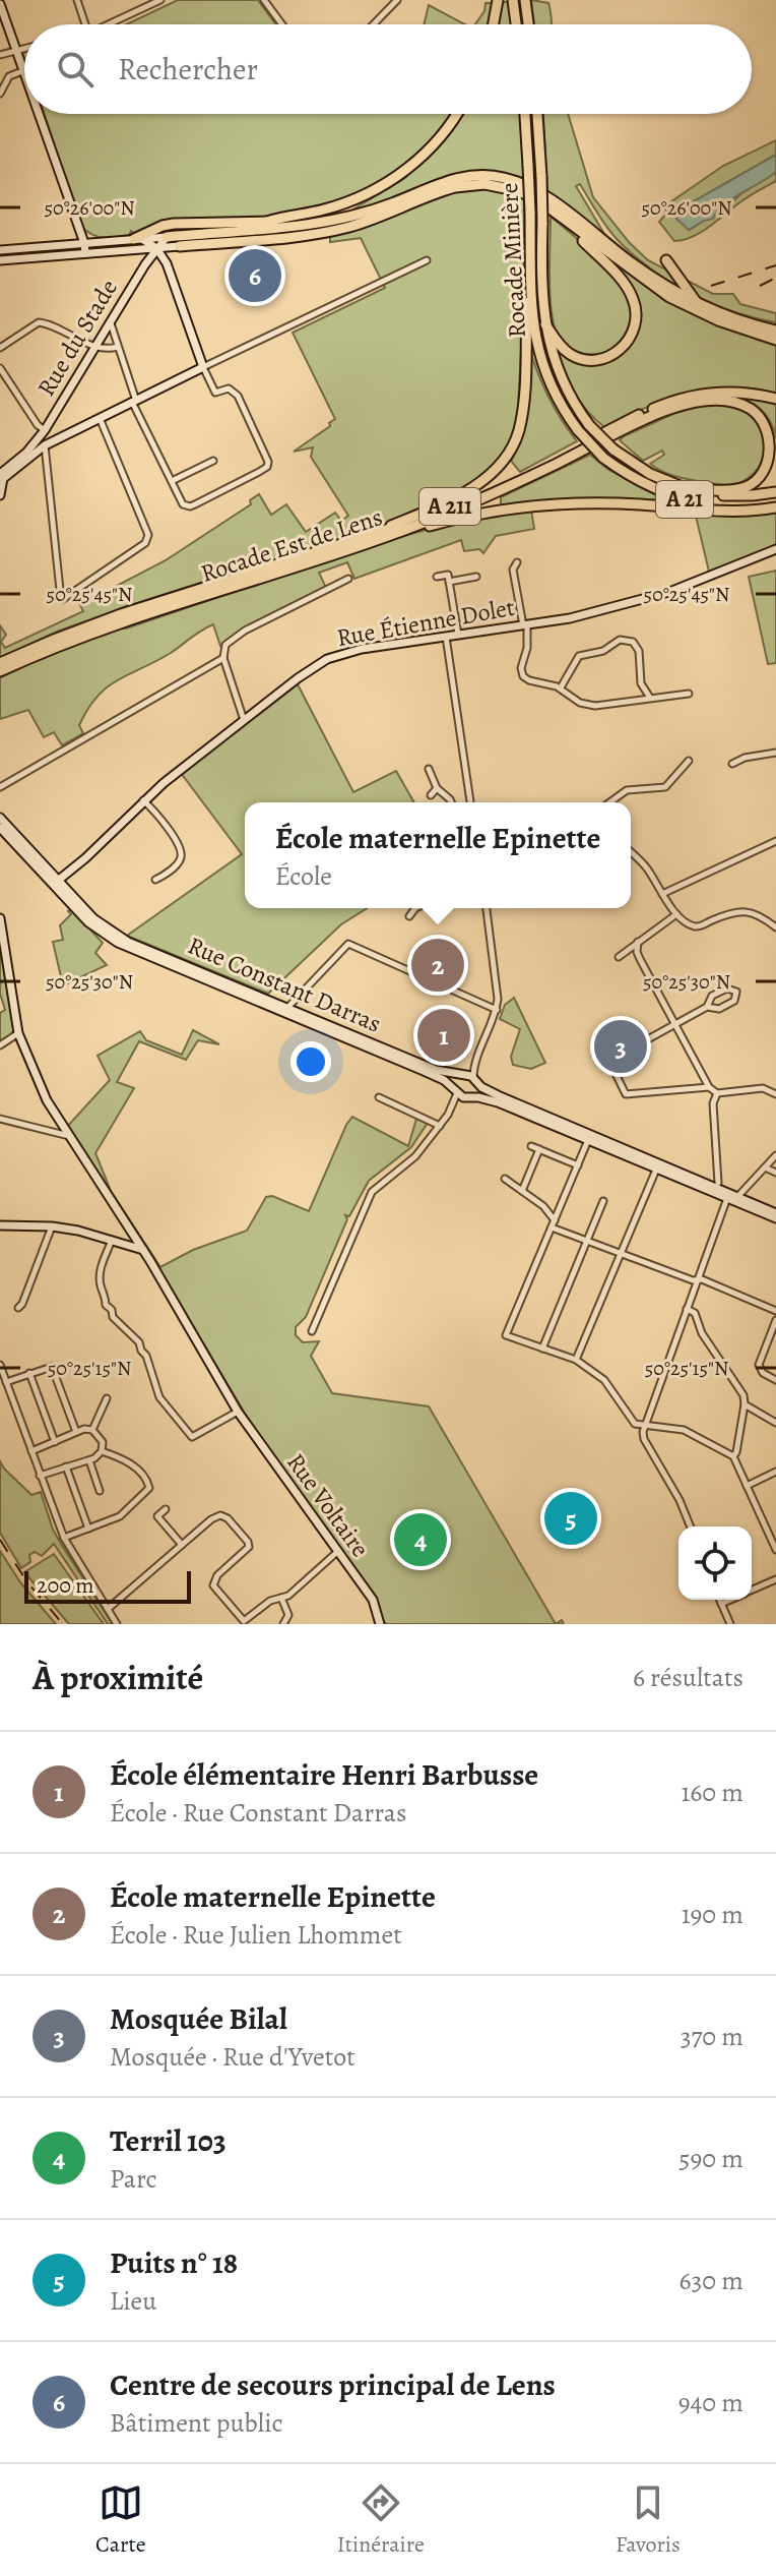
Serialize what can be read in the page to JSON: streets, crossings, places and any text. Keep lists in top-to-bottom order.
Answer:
{
  "streets": {
    "highway": [
      "Rocade Minière",
      "A 21",
      "A 211",
      "Rocade Est de Lens"
    ],
    "main road": [
      "Rue du Stade",
      "Rue Étienne Dolet",
      "Rue Constant Darras",
      "Rue Voltaire"
    ]
  },
  "crossings": [
    ["Rue Étienne Dolet", "Rue Constant Darras"]
  ],
  "scale_bar": "200 m",
  "page": {
    "search": "Rechercher",
    "pins": [
      "6",
      "2",
      "1",
      "3",
      "5",
      "4"
    ],
    "popup": ["École maternelle Epinette", "École"],
    "scale": "200 m",
    "heading": ["À proximité", "6 résultats"],
    "list": [
      {
        "mark": "1",
        "name": "École élémentaire Henri Barbusse",
        "note": "École · Rue Constant Darras",
        "value": "160 m"
      },
      {
        "mark": "2",
        "name": "École maternelle Epinette",
        "note": "École · Rue Julien Lhommet",
        "value": "190 m"
      },
      {
        "mark": "3",
        "name": "Mosquée Bilal",
        "note": "Mosquée · Rue d'Yvetot",
        "value": "370 m"
      },
      {
        "mark": "4",
        "name": "Terril 103",
        "note": "Parc",
        "value": "590 m"
      },
      {
        "mark": "5",
        "name": "Puits n° 18",
        "note": "Lieu",
        "value": "630 m"
      },
      {
        "mark": "6",
        "name": "Centre de secours principal de Lens",
        "note": "Bâtiment public",
        "value": "940 m"
      }
    ],
    "nav": ["Carte", "Itinéraire", "Favoris"]
  },
  "coordinates": [
    "50°26'00\"N",
    "50°25'45\"N",
    "50°25'30\"N",
    "50°25'15\"N"
  ]
}
